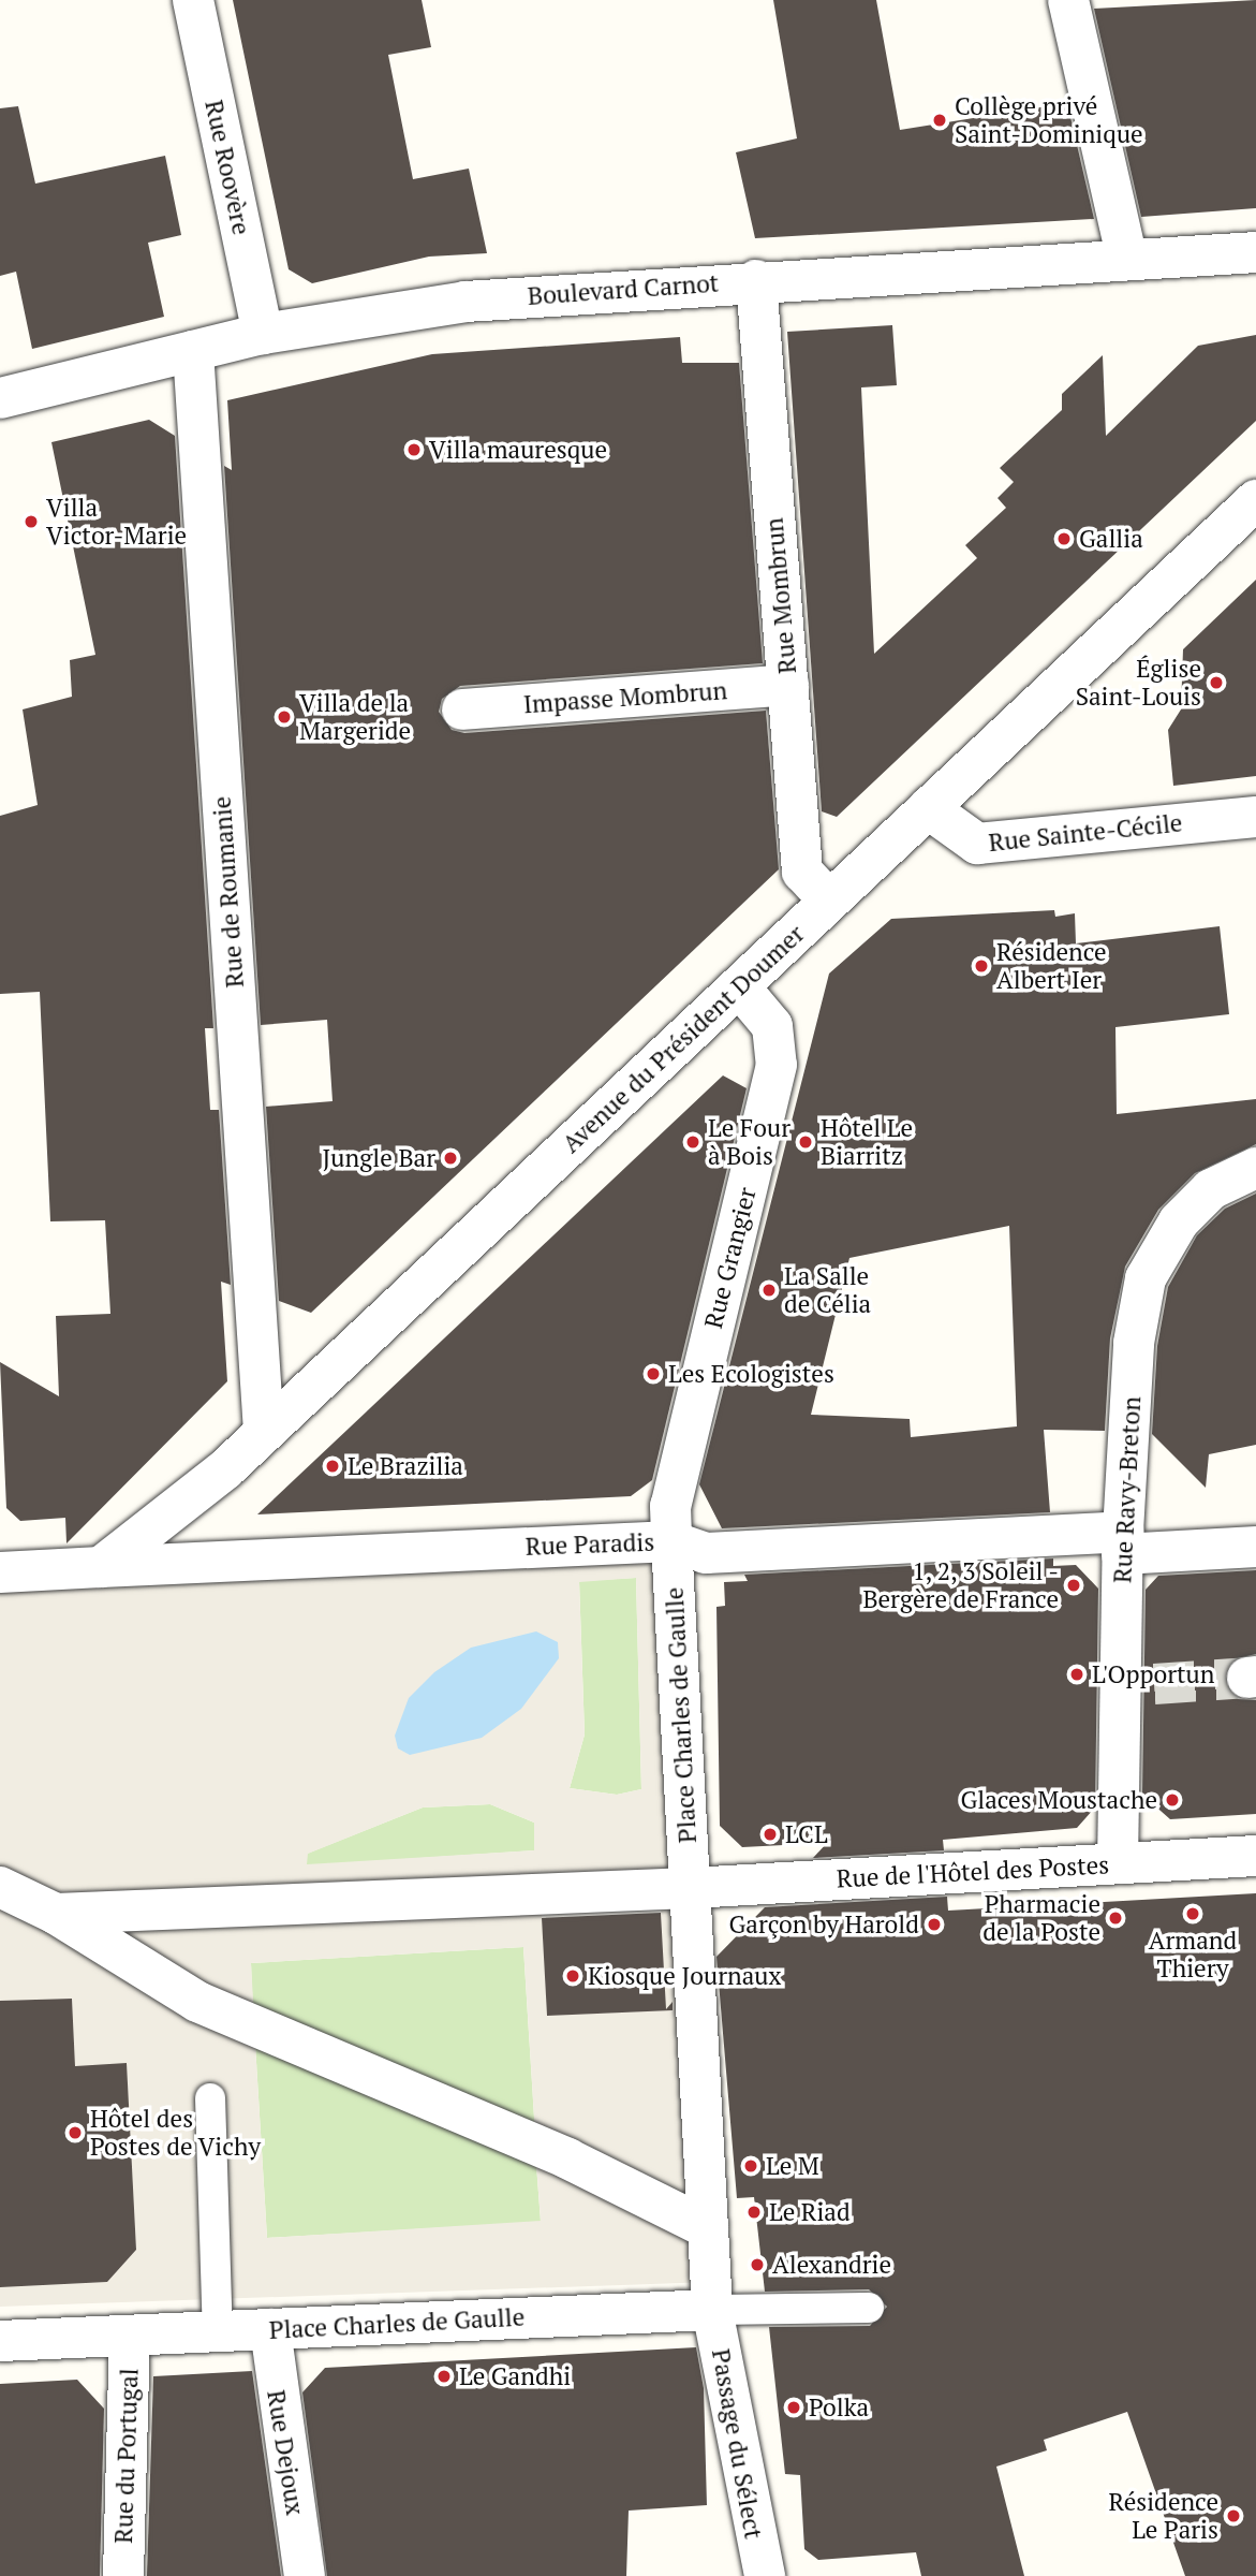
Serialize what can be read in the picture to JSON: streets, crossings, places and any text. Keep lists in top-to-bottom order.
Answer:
{
  "streets": {
    "street": [
      "Rue Roovère",
      "Boulevard Carnot",
      "Rue Mombrun",
      "Impasse Mombrun",
      "Rue Sainte-Cécile",
      "Rue de Roumanie",
      "Avenue du Président Doumer",
      "Rue Grangier",
      "Rue Ravy-Breton",
      "Rue Paradis",
      "Place Charles de Gaulle",
      "Rue de l'Hôtel des Postes",
      "Passage du Sélect",
      "Rue Dejoux",
      "Rue du Portugal"
    ]
  },
  "crossings": [
    ["Rue Roovère", "Boulevard Carnot"],
    ["Boulevard Carnot", "Rue Mombrun"],
    ["Boulevard Carnot", "Rue de Roumanie"],
    ["Rue Mombrun", "Impasse Mombrun"],
    ["Rue Mombrun", "Avenue du Président Doumer"],
    ["Rue Sainte-Cécile", "Avenue du Président Doumer"],
    ["Rue de Roumanie", "Avenue du Président Doumer"],
    ["Avenue du Président Doumer", "Rue Grangier"],
    ["Avenue du Président Doumer", "Rue Paradis"],
    ["Rue Grangier", "Rue Paradis"],
    ["Rue Grangier", "Place Charles de Gaulle"],
    ["Rue Ravy-Breton", "Rue Paradis"],
    ["Rue Ravy-Breton", "Rue de l'Hôtel des Postes"],
    ["Rue Paradis", "Place Charles de Gaulle"],
    ["Place Charles de Gaulle", "Rue de l'Hôtel des Postes"],
    ["Place Charles de Gaulle", "Passage du Sélect"],
    ["Place Charles de Gaulle", "Rue Dejoux"],
    ["Place Charles de Gaulle", "Rue du Portugal"]
  ],
  "places": [
    "Collège privé Saint-Dominique",
    "Villa mauresque",
    "Villa Victor-Marie",
    "Gallia",
    "Église Saint-Louis",
    "Villa de la Margeride",
    "Résidence Albert Ier",
    "Le Four à Bois",
    "Hôtel Le Biarritz",
    "Jungle Bar",
    "La Salle de Célia",
    "Les Ecologistes",
    "Le Brazilia",
    "1, 2, 3 Soleil - Bergère de France",
    "L'Opportun",
    "Glaces Moustache",
    "LCL",
    "Armand Thiery",
    "Pharmacie de la Poste",
    "Garçon by Harold",
    "Kiosque Journaux",
    "Hôtel des Postes de Vichy",
    "Le M",
    "Le Riad",
    "Alexandrie",
    "Le Gandhi",
    "Polka",
    "Résidence Le Paris"
  ]
}
